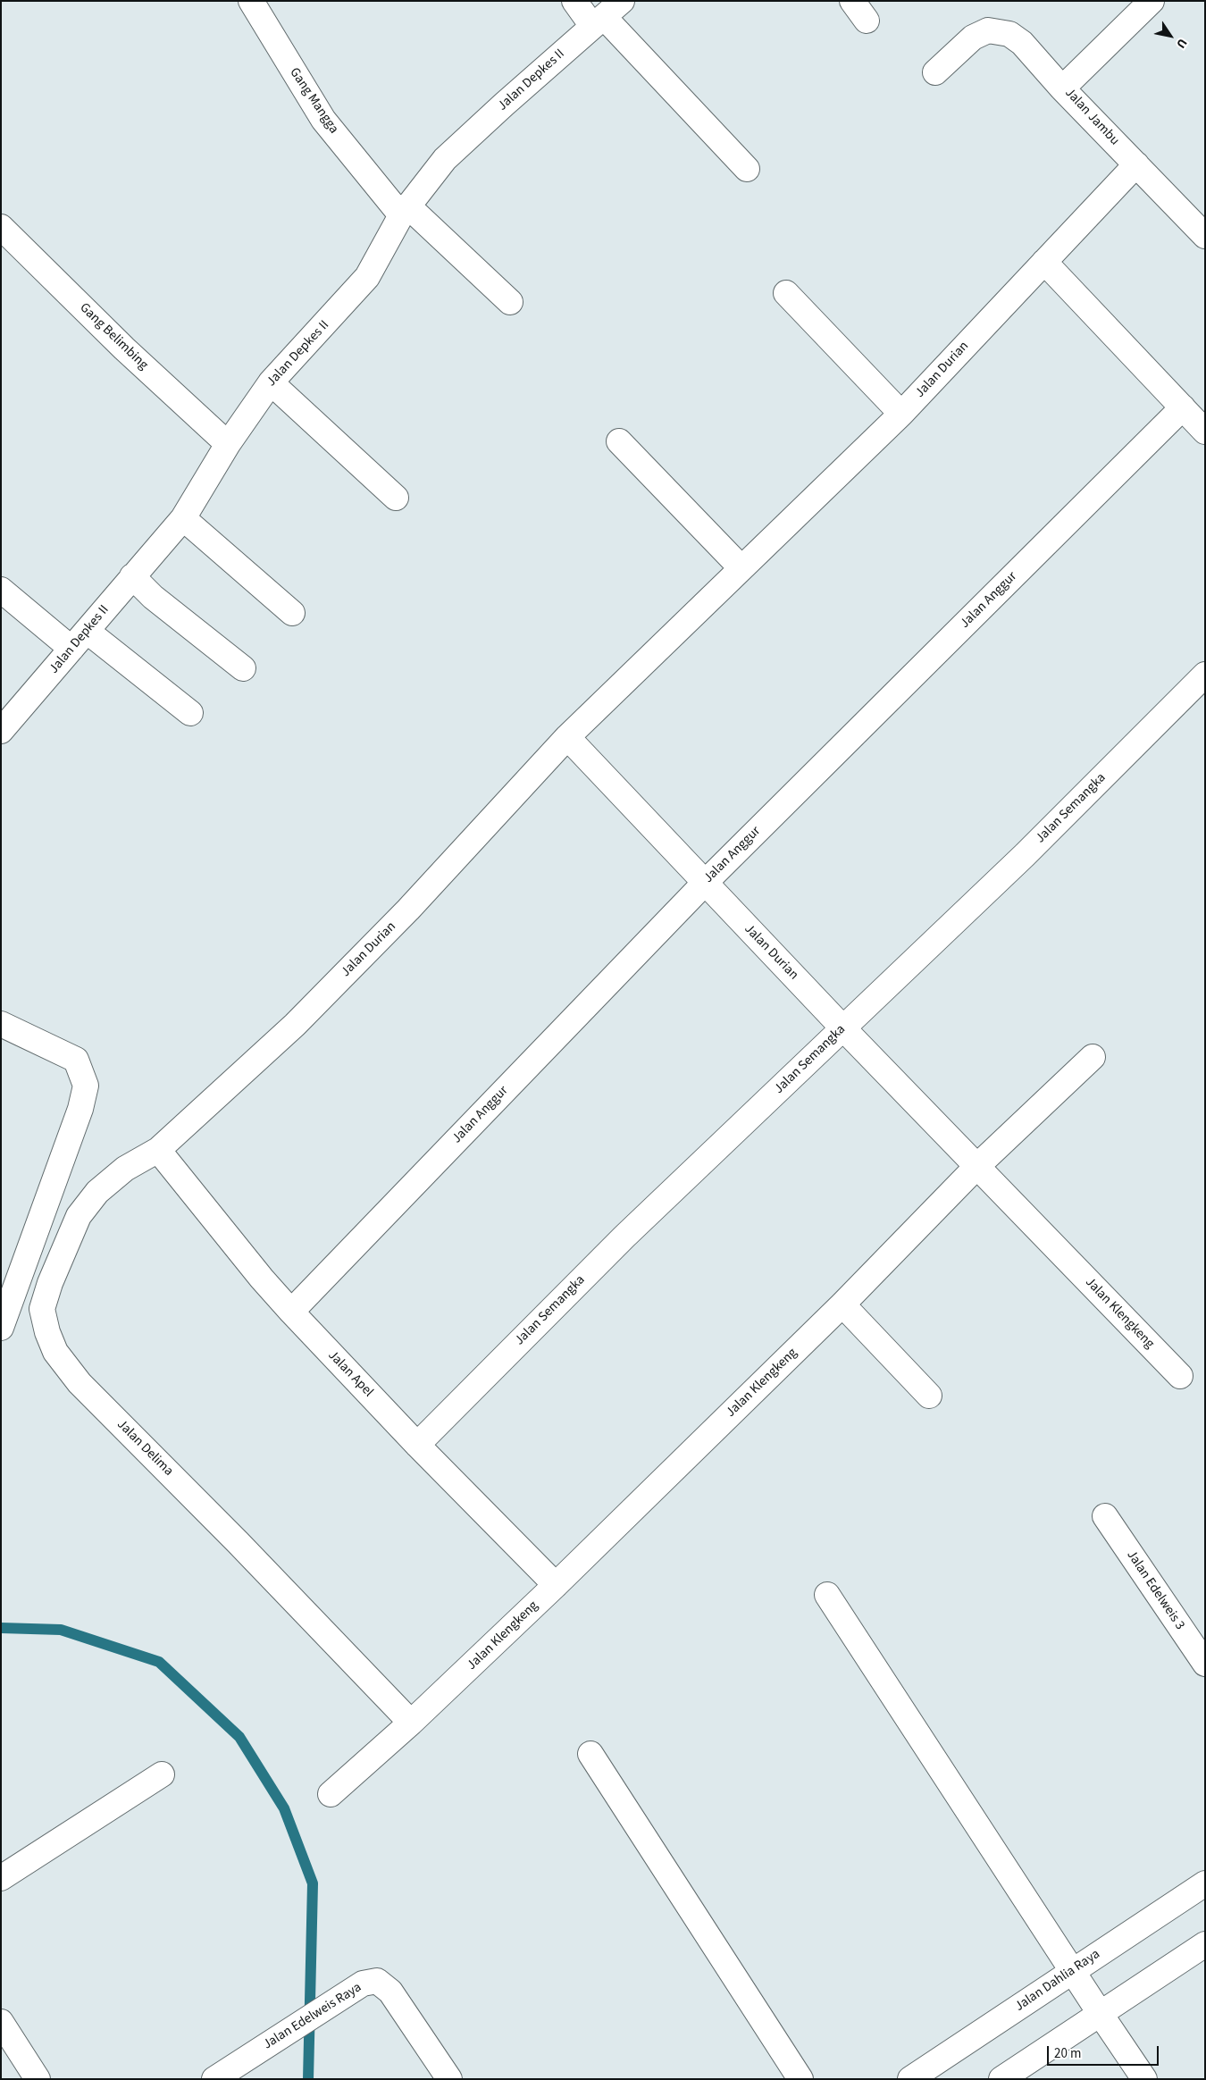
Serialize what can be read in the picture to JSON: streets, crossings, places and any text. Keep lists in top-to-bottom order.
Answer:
{
  "streets": {
    "street": [
      "Jalan Depkes II",
      "Gang Mangga",
      "Jalan Jambu",
      "Gang Belimbing",
      "Jalan Durian",
      "Jalan Anggur",
      "Jalan Semangka",
      "Jalan Klengkeng",
      "Jalan Apel",
      "Jalan Delima",
      "Jalan Edelweis 3",
      "Jalan Dahlia Raya",
      "Jalan Edelweis Raya"
    ]
  },
  "crossings": [
    ["Jalan Depkes II", "Gang Mangga"],
    ["Jalan Depkes II", "Gang Belimbing"],
    ["Jalan Jambu", "Jalan Durian"],
    ["Jalan Durian", "Jalan Anggur"],
    ["Jalan Durian", "Jalan Semangka"],
    ["Jalan Durian", "Jalan Klengkeng"],
    ["Jalan Durian", "Jalan Apel"],
    ["Jalan Durian", "Jalan Delima"],
    ["Jalan Anggur", "Jalan Apel"],
    ["Jalan Semangka", "Jalan Apel"],
    ["Jalan Klengkeng", "Jalan Apel"],
    ["Jalan Klengkeng", "Jalan Delima"],
    ["Jalan Apel", "Jalan Delima"]
  ],
  "scale_bar": "20 m",
  "north": "bottom right"
}
